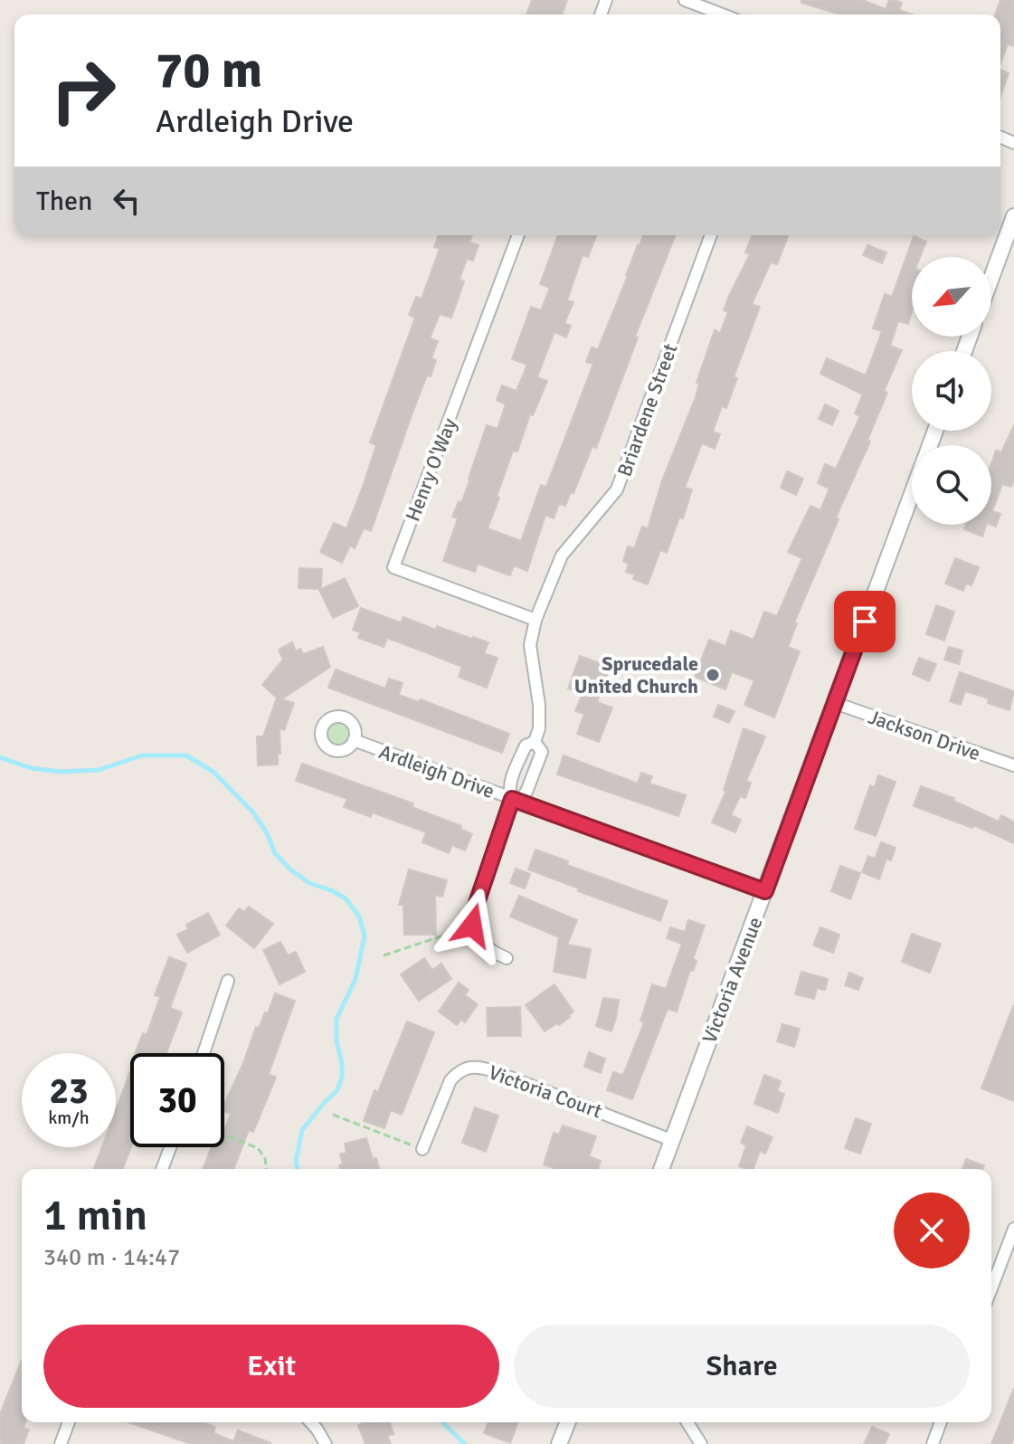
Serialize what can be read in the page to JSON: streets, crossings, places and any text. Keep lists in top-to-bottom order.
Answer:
{
  "streets": {
    "street": [
      "Briardene Street",
      "Henry O'Way",
      "Jackson Drive",
      "Ardleigh Drive",
      "Victoria Avenue",
      "Victoria Court"
    ]
  },
  "crossings": [
    ["Briardene Street", "Henry O'Way"],
    ["Briardene Street", "Ardleigh Drive"],
    ["Jackson Drive", "Victoria Avenue"],
    ["Ardleigh Drive", "Victoria Avenue"],
    ["Victoria Avenue", "Victoria Court"]
  ],
  "places": ["Sprucedale United Church"],
  "north": "bottom left",
  "page": {
    "turn": ["70 m", "Ardleigh Drive"],
    "then": "Then",
    "speed": "23 km/h",
    "limit": "30",
    "heading": ["1 min", "340 m · 14:47"],
    "buttons": ["Exit", "Share"]
  }
}
